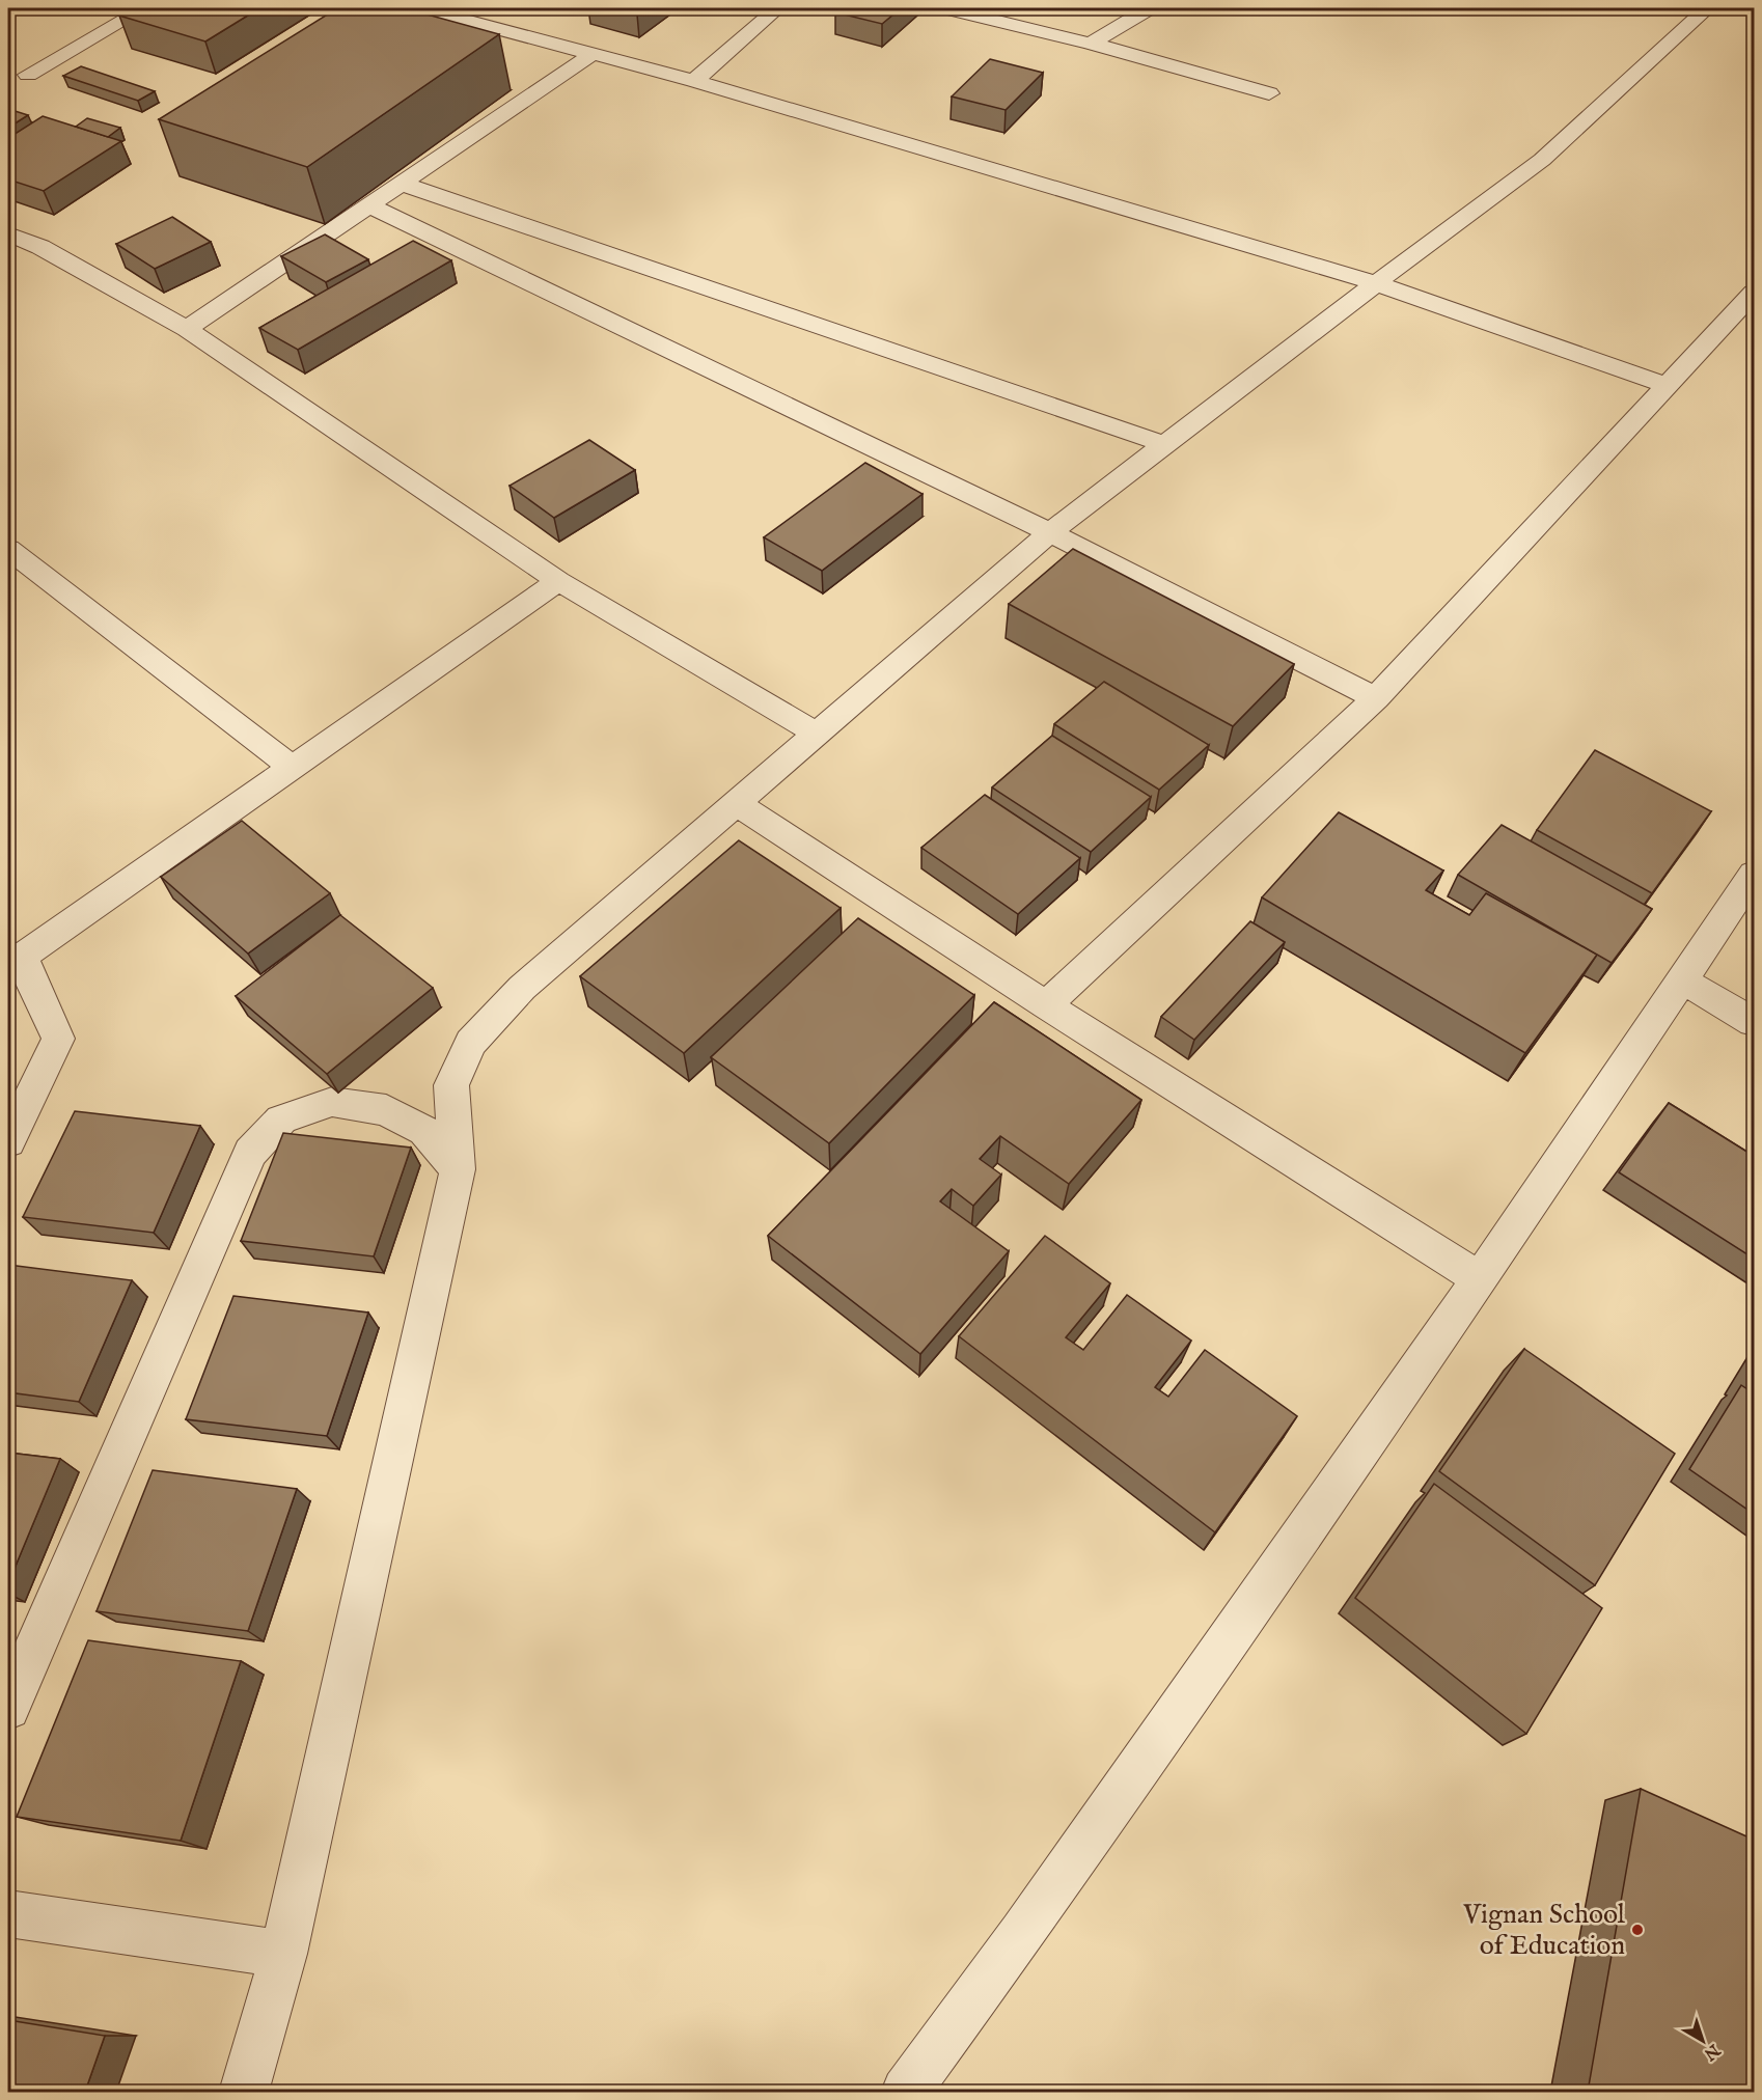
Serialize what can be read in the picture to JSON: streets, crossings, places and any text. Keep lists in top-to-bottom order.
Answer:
{
  "places": ["Vignan School of Education"],
  "north": "bottom right"
}
